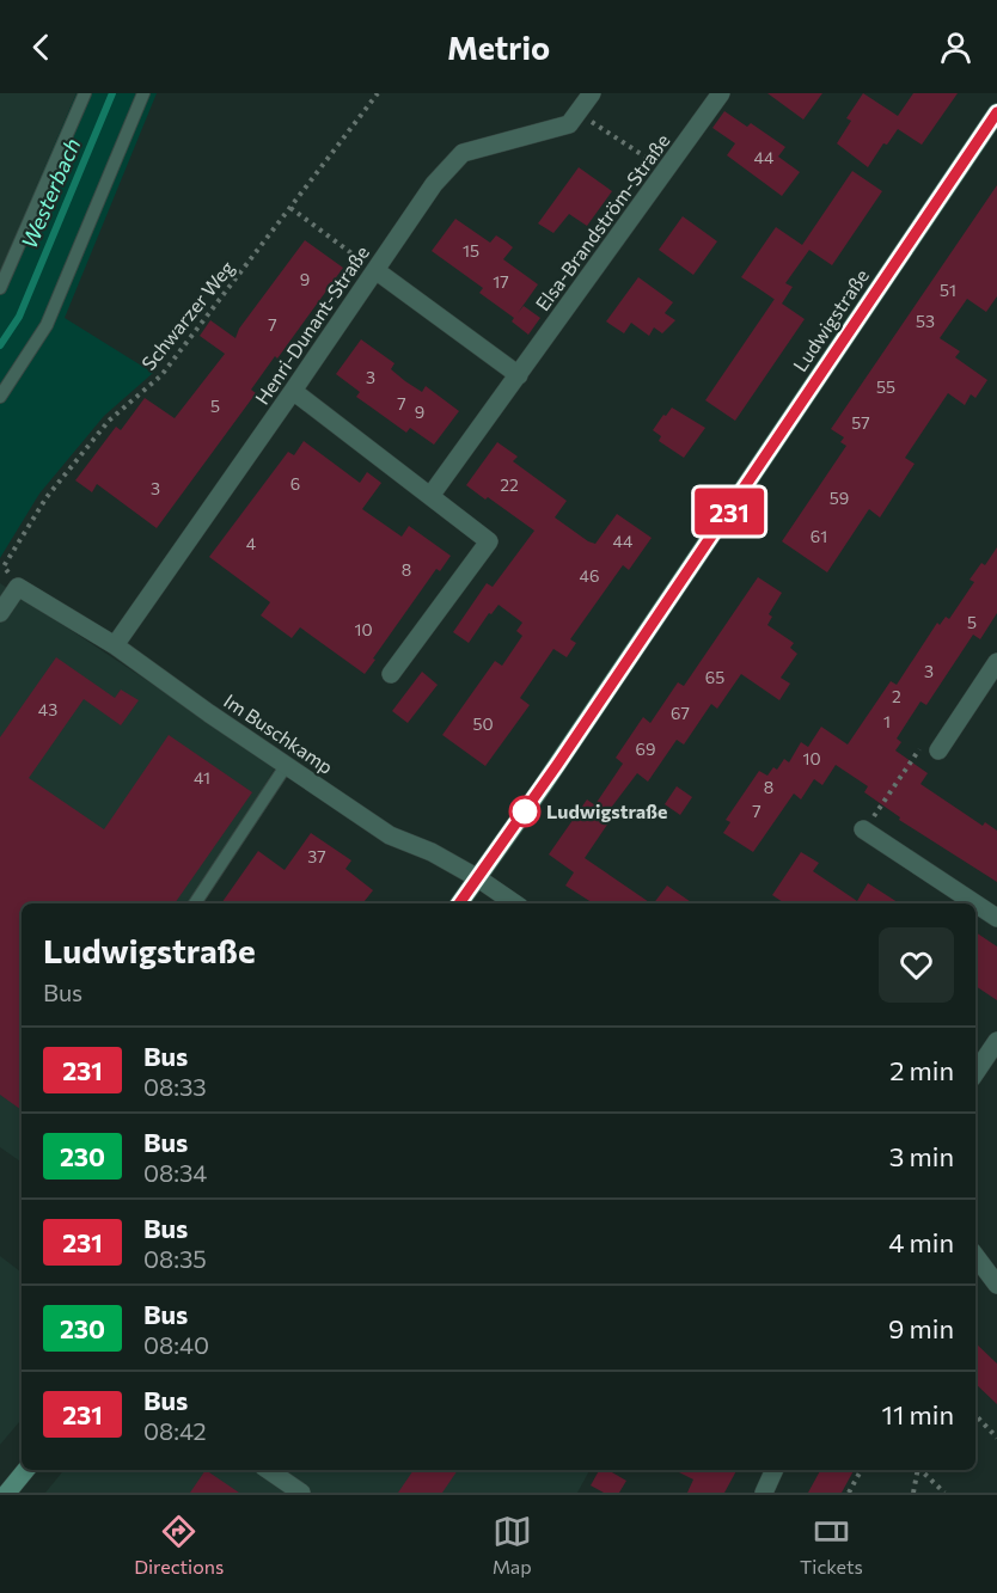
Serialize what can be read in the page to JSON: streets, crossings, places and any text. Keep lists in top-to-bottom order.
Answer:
{
  "streets": {
    "main road": ["Ludwigstraße"],
    "street": ["Elsa-Brandström-Straße", "Henri-Dunant-Straße", "Im Buschkamp"],
    "path": ["Schwarzer Weg"]
  },
  "crossings": [
    ["Schwarzer Weg", "Im Buschkamp"],
    ["Ludwigstraße", "Im Buschkamp"],
    ["Henri-Dunant-Straße", "Im Buschkamp"]
  ],
  "water": ["Westerbach"],
  "places": ["Ludwigstraße"],
  "lines": ["bus line 231"],
  "house_numbers": [
    "44",
    "15",
    "9",
    "17",
    "51",
    "53",
    "7",
    "3",
    "55",
    "7",
    "5",
    "9",
    "57",
    "6",
    "22",
    "3",
    "59",
    "61",
    "44",
    "4",
    "8",
    "46",
    "5",
    "10",
    "3",
    "65",
    "2",
    "43",
    "67",
    "1",
    "50",
    "69",
    "10",
    "41",
    "8",
    "7",
    "37"
  ],
  "page": {
    "header": "Metrio",
    "on_map": "231",
    "heading": ["Ludwigstraße", "Bus"],
    "list": [
      {
        "mark": "231",
        "name": "Bus",
        "note": "08:33",
        "value": "2 min"
      },
      {
        "mark": "230",
        "name": "Bus",
        "note": "08:34",
        "value": "3 min"
      },
      {
        "mark": "231",
        "name": "Bus",
        "note": "08:35",
        "value": "4 min"
      },
      {
        "mark": "230",
        "name": "Bus",
        "note": "08:40",
        "value": "9 min"
      },
      {
        "mark": "231",
        "name": "Bus",
        "note": "08:42",
        "value": "11 min"
      }
    ],
    "tabs": ["Directions", "Map", "Tickets"]
  }
}
